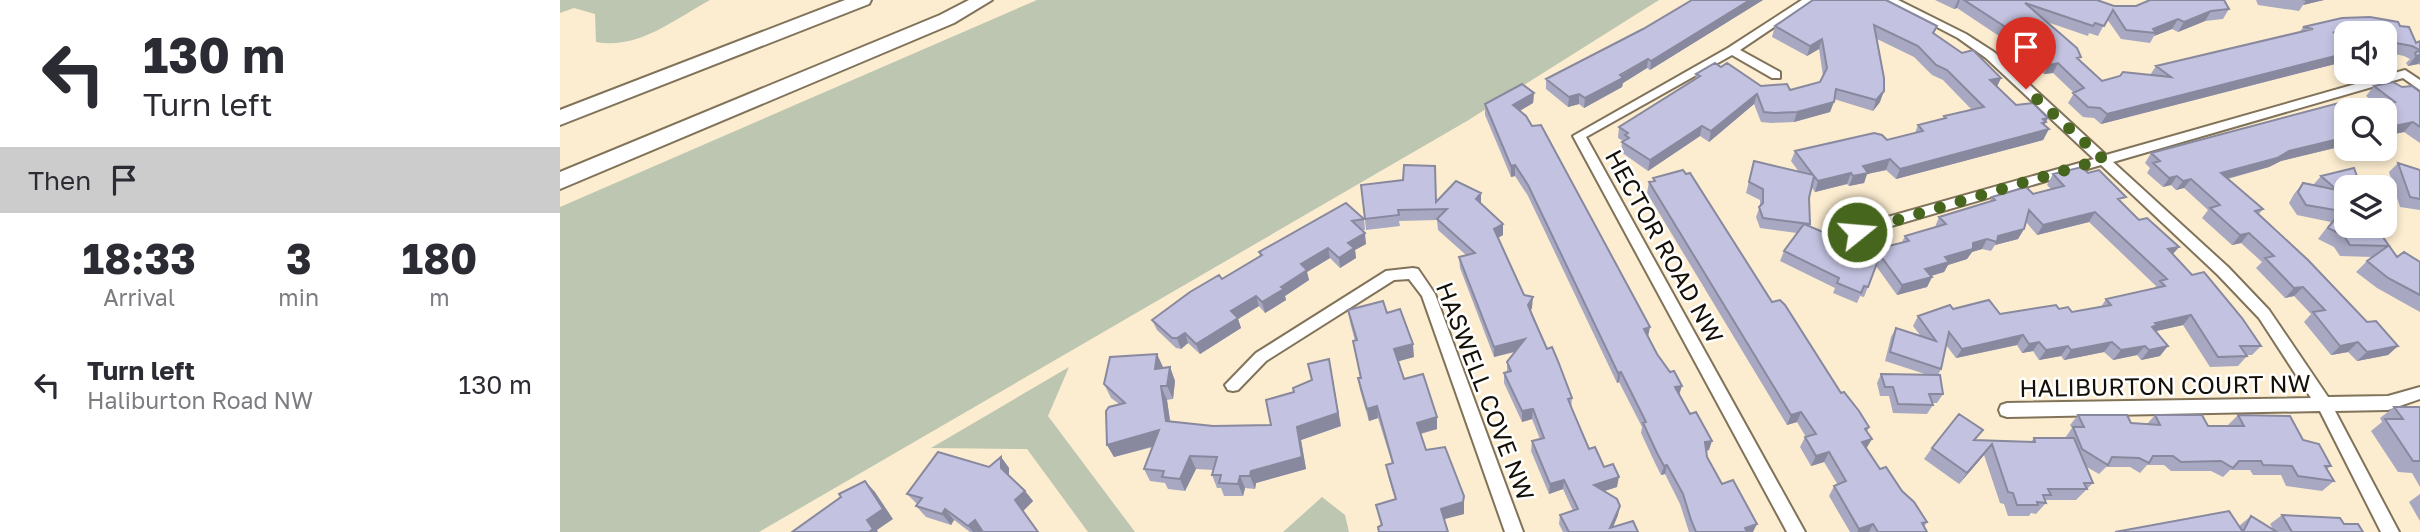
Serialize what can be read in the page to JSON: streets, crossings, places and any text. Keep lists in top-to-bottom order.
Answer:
{
  "streets": {
    "street": ["HECTOR ROAD NW", "HALIBURTON COURT NW", "HASWELL COVE NW"]
  },
  "page": {
    "turn": ["130 m", "Turn left"],
    "then": "Then",
    "eta": [
      "18:33",
      "Arrival",
      "3",
      "min",
      "180",
      "m"
    ],
    "list": [
      {
        "name": "Turn left",
        "note": "Haliburton Road NW",
        "value": "130 m"
      }
    ]
  }
}
